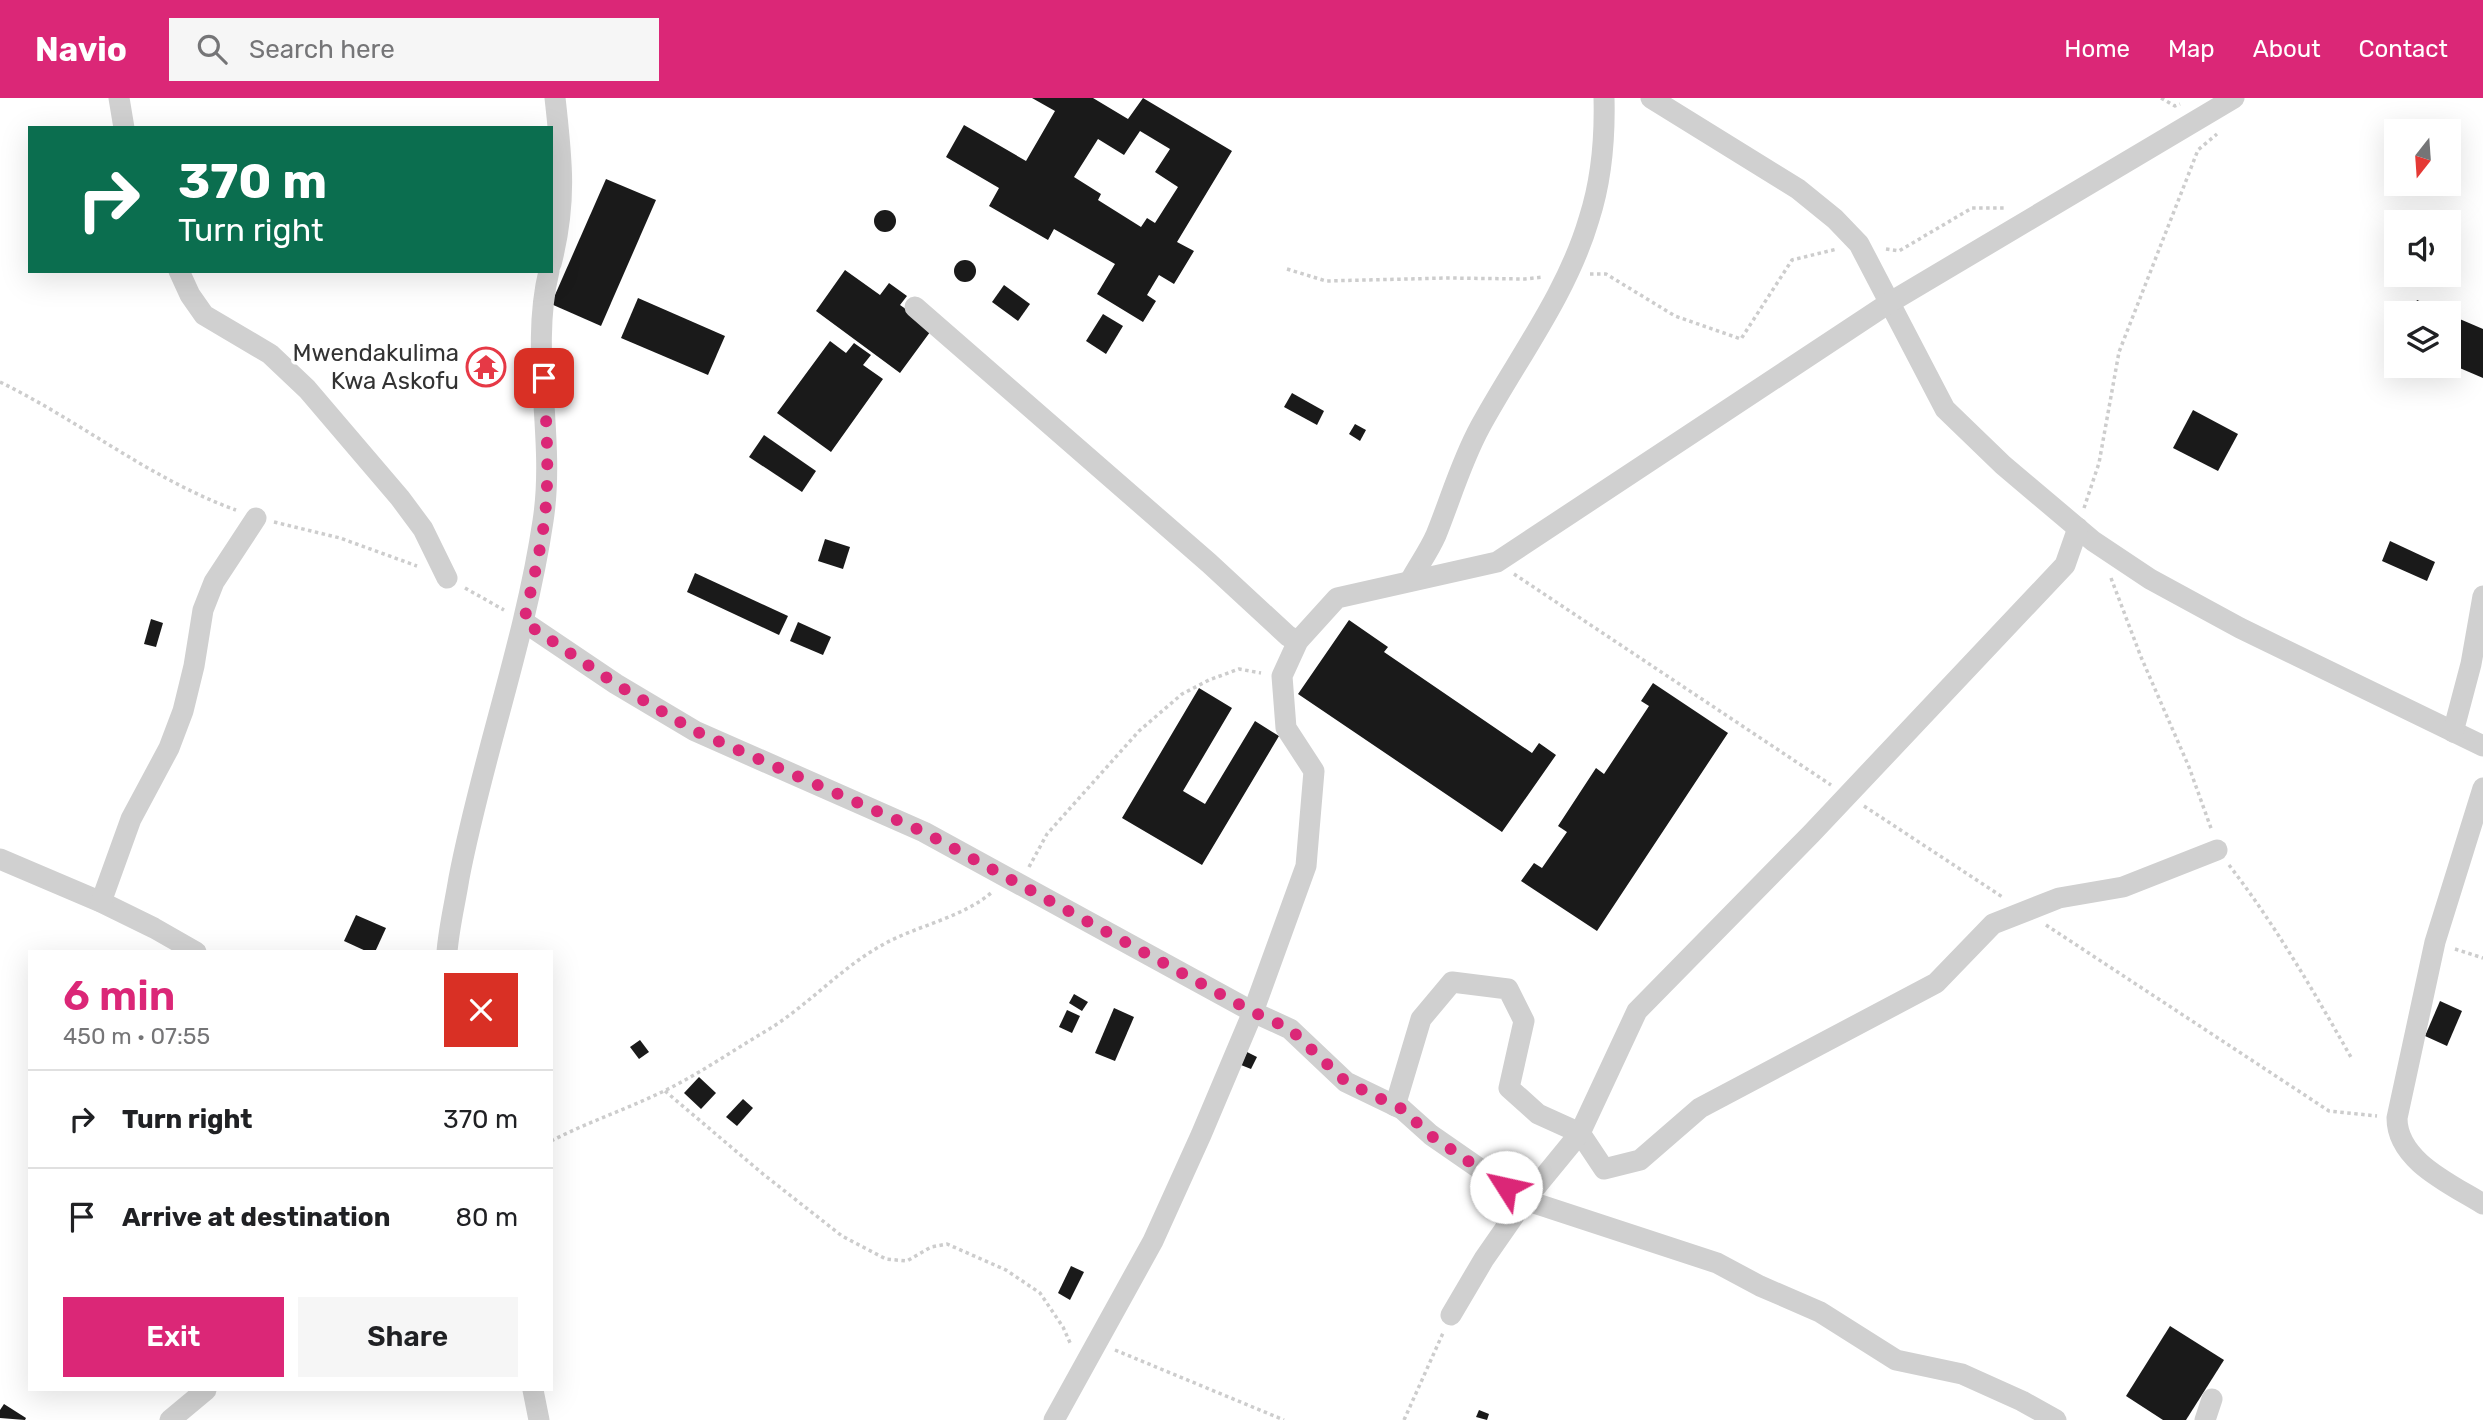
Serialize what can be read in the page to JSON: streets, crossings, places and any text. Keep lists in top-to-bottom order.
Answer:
{
  "places": {
    "temple": ["Mwendakulima Kwa Askofu"]
  },
  "north": "bottom",
  "page": {
    "header": "Navio",
    "search": "Search here",
    "nav": [
      "Home",
      "Map",
      "About",
      "Contact"
    ],
    "turn": ["370 m", "Turn right"],
    "heading": ["6 min", "450 m · 07:55"],
    "list": [
      {
        "name": "Turn right",
        "value": "370 m"
      },
      {
        "name": "Arrive at destination",
        "value": "80 m"
      }
    ],
    "buttons": ["Exit", "Share"]
  }
}
